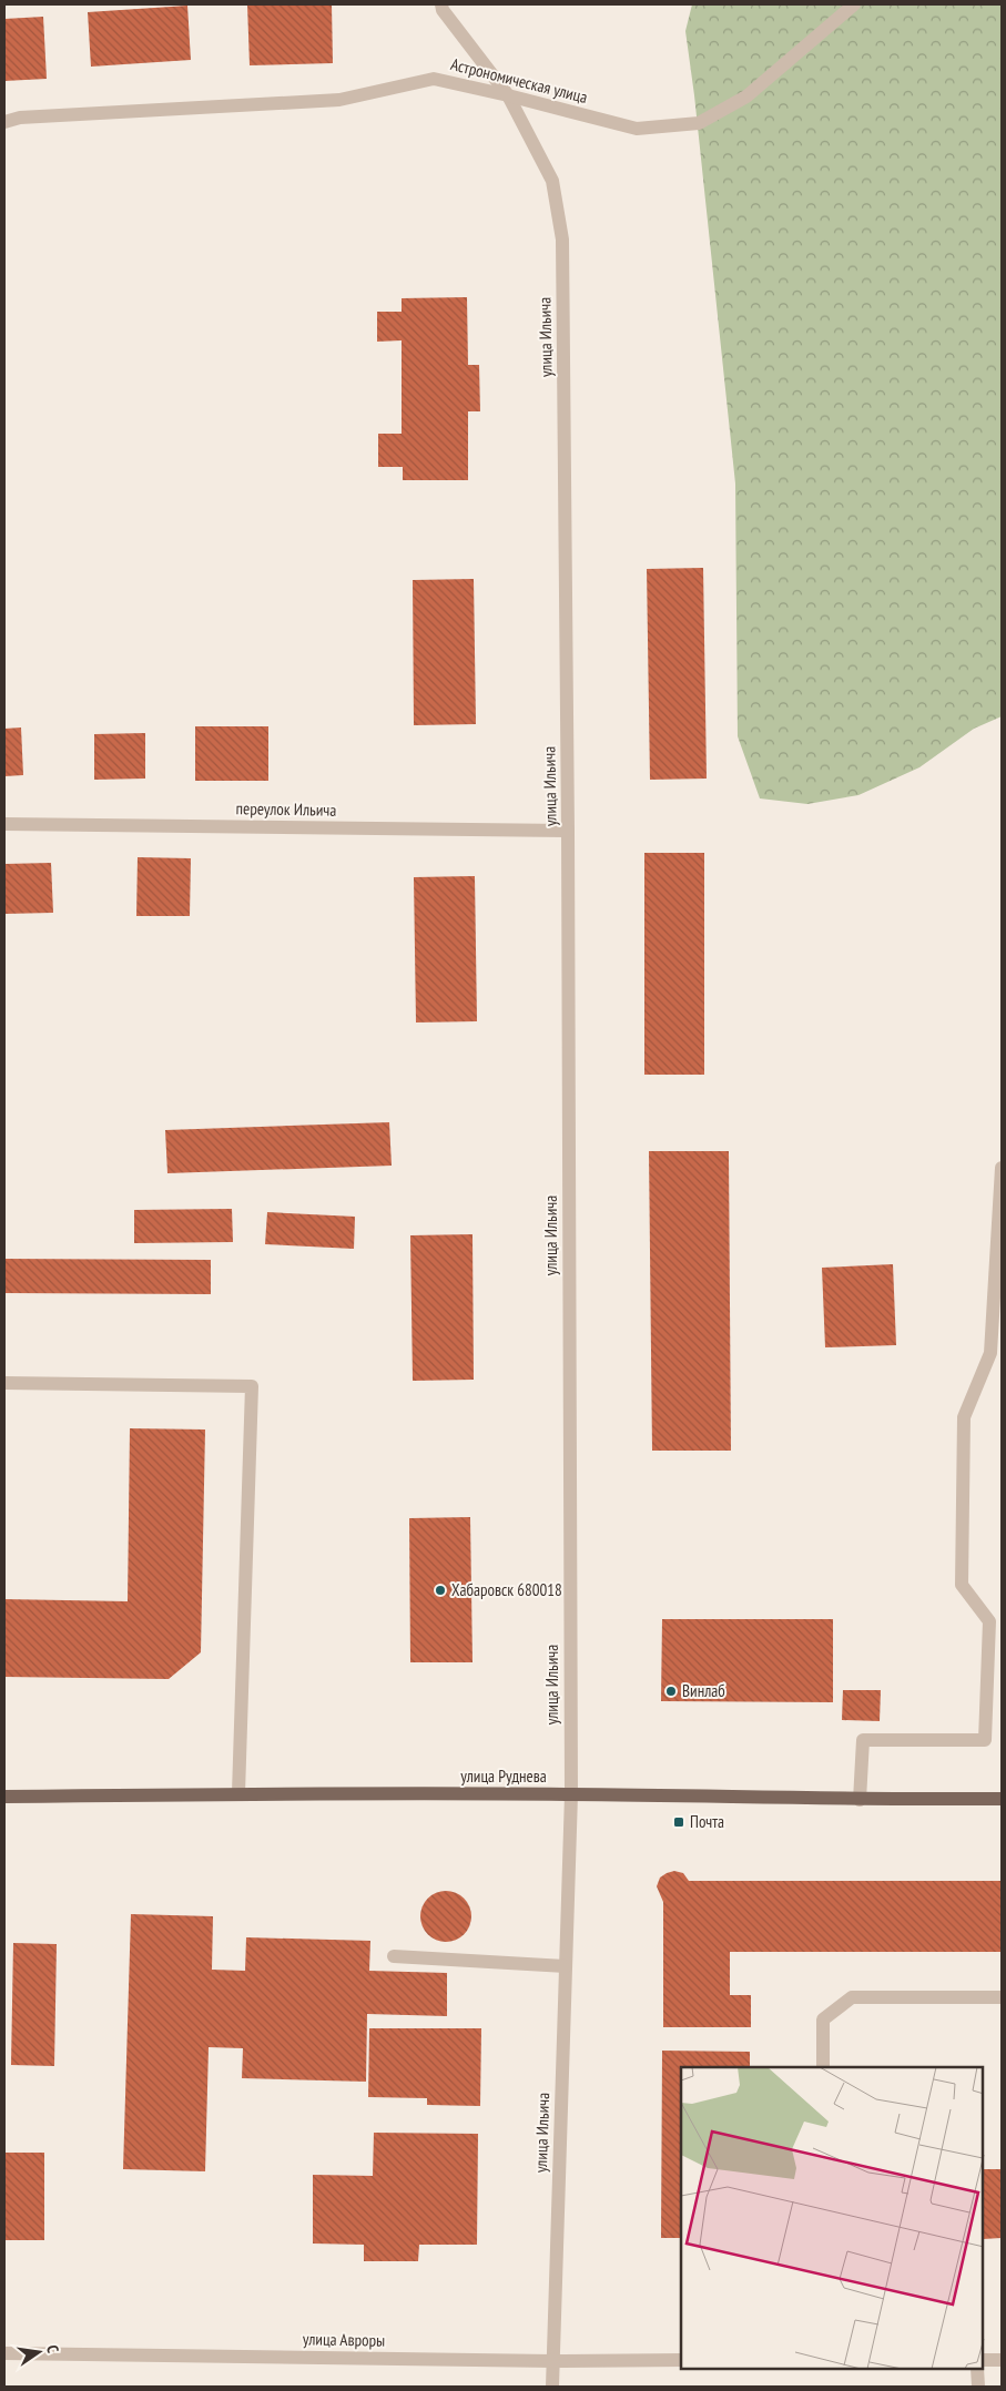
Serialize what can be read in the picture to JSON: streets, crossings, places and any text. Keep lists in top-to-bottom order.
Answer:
{
  "streets": {
    "main road": ["улица Руднева"],
    "street": [
      "Астрономическая улица",
      "улица Ильича",
      "переулок Ильича",
      "улица Авроры"
    ]
  },
  "crossings": [
    ["Астрономическая улица", "улица Ильича"],
    ["улица Ильича", "переулок Ильича"],
    ["улица Ильича", "улица Руднева"],
    ["улица Ильича", "улица Авроры"]
  ],
  "places": {
    "other": ["Хабаровск 680018", "Винлаб"],
    "transit": ["Почта"]
  },
  "north": "right"
}
